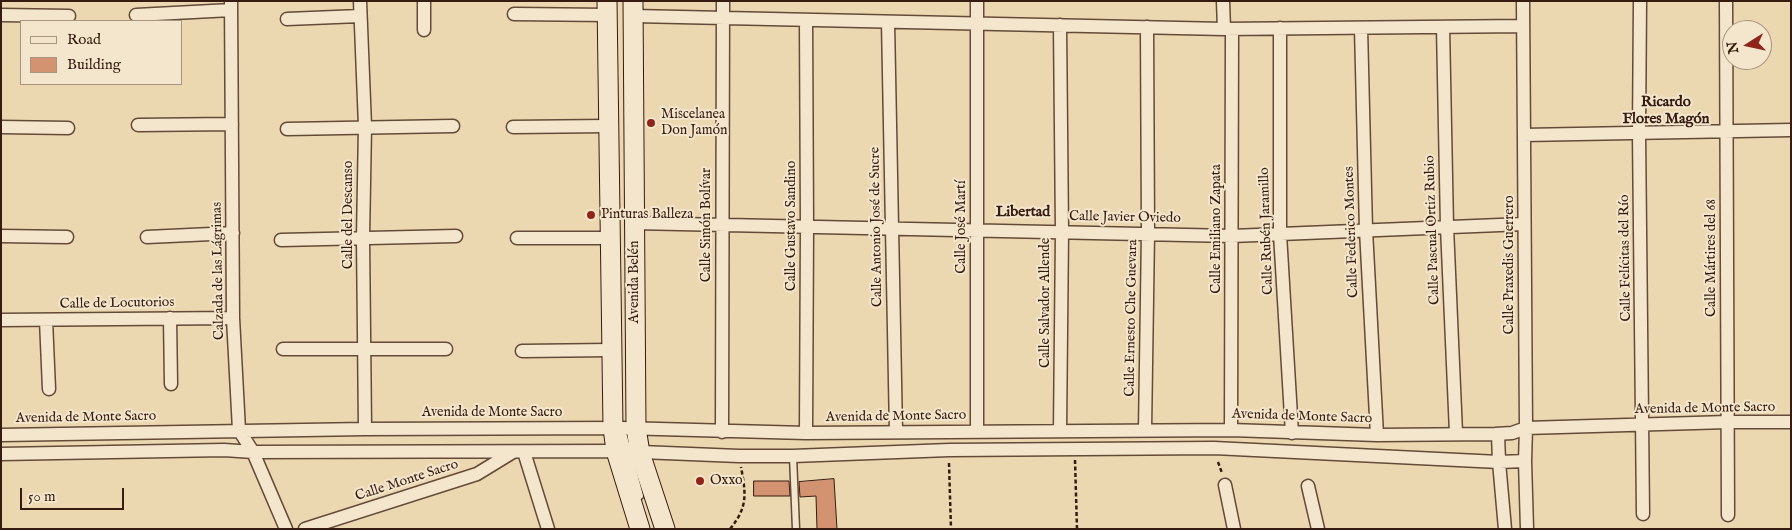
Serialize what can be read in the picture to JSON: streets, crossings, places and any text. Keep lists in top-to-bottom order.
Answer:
{
  "streets": {
    "main road": ["Avenida Belén"],
    "street": [
      "Calle del Descanso",
      "Calle Javier Oviedo",
      "Calle Simón Bolívar",
      "Calle Gustavo Sandino",
      "Calle Antonio José de Sucre",
      "Calle José Martí",
      "Calle Emiliano Zapata",
      "Calle Pascual Ortiz Rubio",
      "Calle Rubén Jaramillo",
      "Calle Federico Montes",
      "Calle Felícitas del Río",
      "Calle Mártires del 68",
      "Calle Praxedis Guerrero",
      "Calzada de las Lágrimas",
      "Calle Salvador Allende",
      "Calle de Locutorios",
      "Calle Ernesto Che Guevara",
      "Avenida de Monte Sacro",
      "Calle Monte Sacro"
    ]
  },
  "crossings": [
    ["Calle del Descanso", "Avenida de Monte Sacro"],
    ["Calle Javier Oviedo", "Calle Simón Bolívar"],
    ["Calle Javier Oviedo", "Calle Gustavo Sandino"],
    ["Calle Javier Oviedo", "Calle Antonio José de Sucre"],
    ["Calle Javier Oviedo", "Calle José Martí"],
    ["Calle Javier Oviedo", "Calle Emiliano Zapata"],
    ["Calle Javier Oviedo", "Calle Pascual Ortiz Rubio"],
    ["Calle Javier Oviedo", "Calle Rubén Jaramillo"],
    ["Calle Javier Oviedo", "Calle Federico Montes"],
    ["Calle Javier Oviedo", "Calle Praxedis Guerrero"],
    ["Calle Javier Oviedo", "Avenida Belén"],
    ["Calle Javier Oviedo", "Calle Salvador Allende"],
    ["Calle Javier Oviedo", "Calle Ernesto Che Guevara"],
    ["Calle Simón Bolívar", "Avenida de Monte Sacro"],
    ["Calle Gustavo Sandino", "Avenida de Monte Sacro"],
    ["Calle Antonio José de Sucre", "Avenida de Monte Sacro"],
    ["Calle José Martí", "Avenida de Monte Sacro"],
    ["Calle Emiliano Zapata", "Avenida de Monte Sacro"],
    ["Calle Pascual Ortiz Rubio", "Avenida de Monte Sacro"],
    ["Calle Rubén Jaramillo", "Avenida de Monte Sacro"],
    ["Calle Federico Montes", "Avenida de Monte Sacro"],
    ["Calle Felícitas del Río", "Avenida de Monte Sacro"],
    ["Calle Mártires del 68", "Avenida de Monte Sacro"],
    ["Calle Praxedis Guerrero", "Avenida de Monte Sacro"],
    ["Calzada de las Lágrimas", "Calle de Locutorios"],
    ["Calzada de las Lágrimas", "Avenida de Monte Sacro"],
    ["Avenida Belén", "Avenida de Monte Sacro"],
    ["Calle Salvador Allende", "Avenida de Monte Sacro"],
    ["Calle Ernesto Che Guevara", "Avenida de Monte Sacro"]
  ],
  "districts": ["Ricardo Flores Magón", "Libertad"],
  "places": ["Miscelanea Don Jamón", "Pinturas Balleza", "Oxxo"],
  "legend": ["Road", "Building"],
  "scale_bar": "50 m",
  "north": "left"
}
